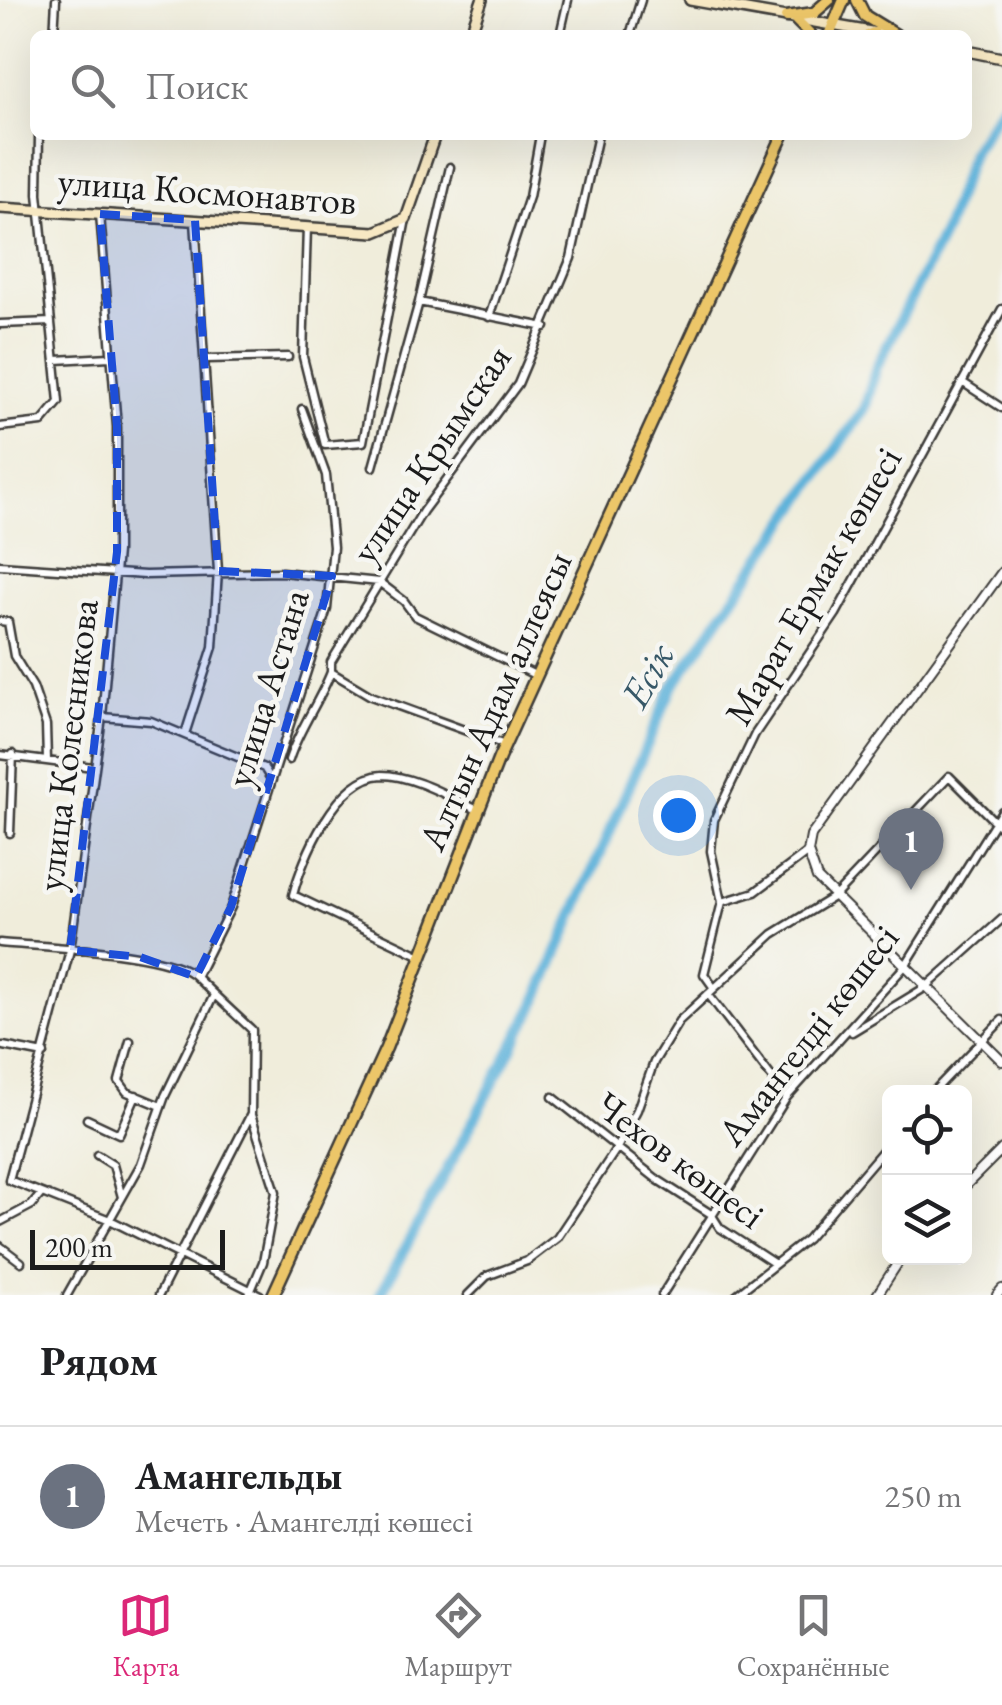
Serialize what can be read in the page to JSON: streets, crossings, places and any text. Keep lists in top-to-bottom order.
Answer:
{
  "streets": {
    "main road": ["улица Космонавтов", "Алтын Адам аллеясы"],
    "street": [
      "улица Крымская",
      "Марат Ермак көшесі",
      "улица Астана",
      "улица Колесникова",
      "Амангелді көшесі",
      "Чехов көшесі"
    ]
  },
  "crossings": [
    ["улица Космонавтов", "улица Колесникова"],
    ["Амангелді көшесі", "Чехов көшесі"]
  ],
  "water": ["Есік"],
  "scale_bar": "200 m",
  "page": {
    "search": "Поиск",
    "pins": "1",
    "scale": "200 m",
    "heading": "Рядом",
    "list": [
      {
        "mark": "1",
        "name": "Амангельды",
        "note": "Мечеть · Амангелді көшесі",
        "value": "250 m"
      }
    ],
    "nav": ["Карта", "Маршрут", "Сохранённые"]
  }
}
